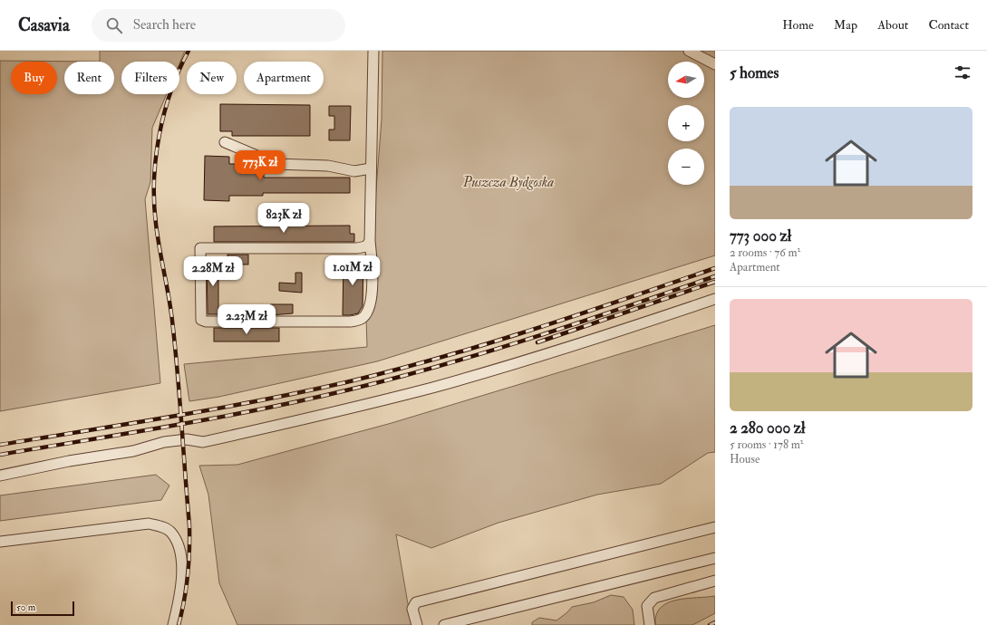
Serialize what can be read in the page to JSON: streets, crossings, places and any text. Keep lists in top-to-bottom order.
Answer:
{
  "parks": ["Puszcza Bydgoska"],
  "scale_bar": "50 m",
  "north": "left",
  "page": {
    "header": "Casavia",
    "search": "Search here",
    "nav": [
      "Home",
      "Map",
      "About",
      "Contact"
    ],
    "heading": "5 homes",
    "map_buttons": ["+", "−"],
    "chip": [
      "Buy",
      "Rent",
      "Filters",
      "New",
      "Apartment"
    ],
    "list": [
      {
        "name": "773 000 zł",
        "note": "2 rooms · 76 m² · Apartment"
      },
      {
        "name": "2 280 000 zł",
        "note": "5 rooms · 178 m² · House"
      }
    ],
    "price": [
      "773K zł",
      "823K zł",
      "1.01M zł",
      "2.28M zł",
      "2.23M zł"
    ],
    "scale": "50 m"
  }
}
